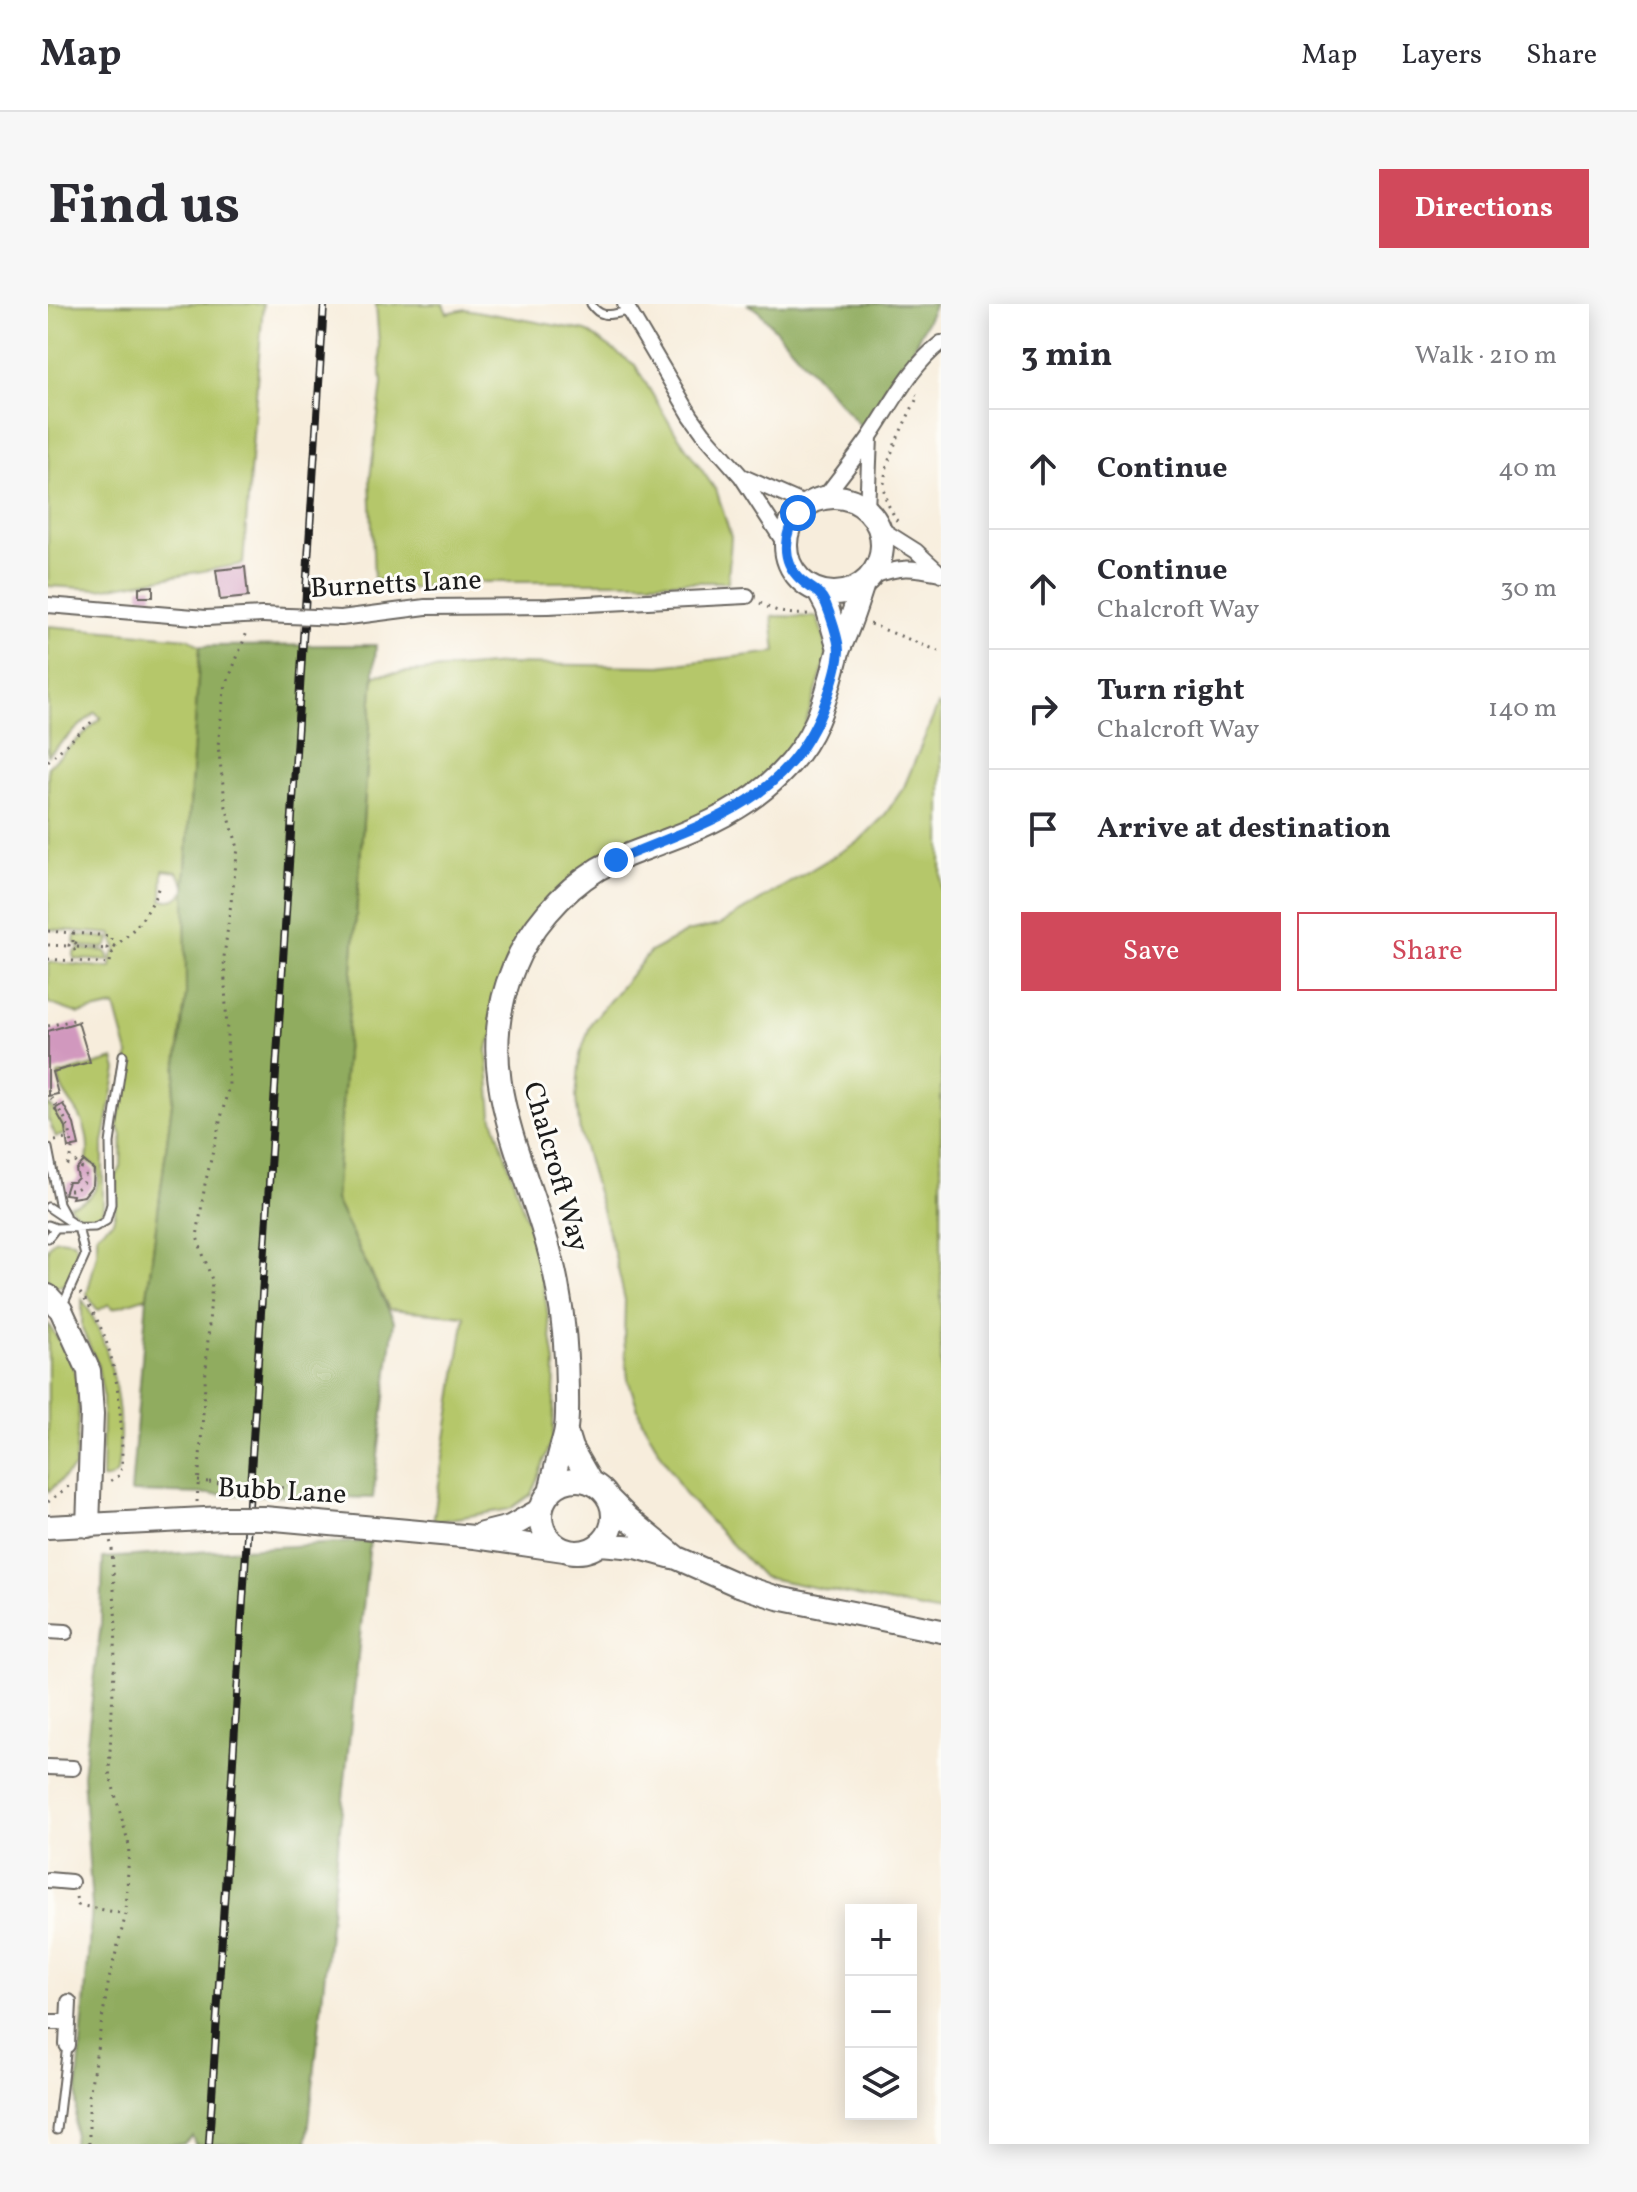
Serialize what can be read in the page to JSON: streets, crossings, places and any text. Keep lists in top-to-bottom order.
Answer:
{
  "streets": {
    "street": ["Burnetts Lane", "Chalcroft Way", "Bubb Lane"]
  },
  "crossings": [
    ["Chalcroft Way", "Bubb Lane"]
  ],
  "page": {
    "header": "Map",
    "nav": ["Map", "Layers", "Share"],
    "title": "Find us",
    "buttons": [
      "Directions",
      ["Save", "Share"]
    ],
    "heading": ["3 min", "Walk · 210 m"],
    "list": [
      ["Continue", "40 m"],
      ["Continue", "Chalcroft Way", "30 m"],
      ["Turn right", "Chalcroft Way", "140 m"],
      "Arrive at destination"
    ],
    "map_buttons": ["+", "−"]
  }
}
